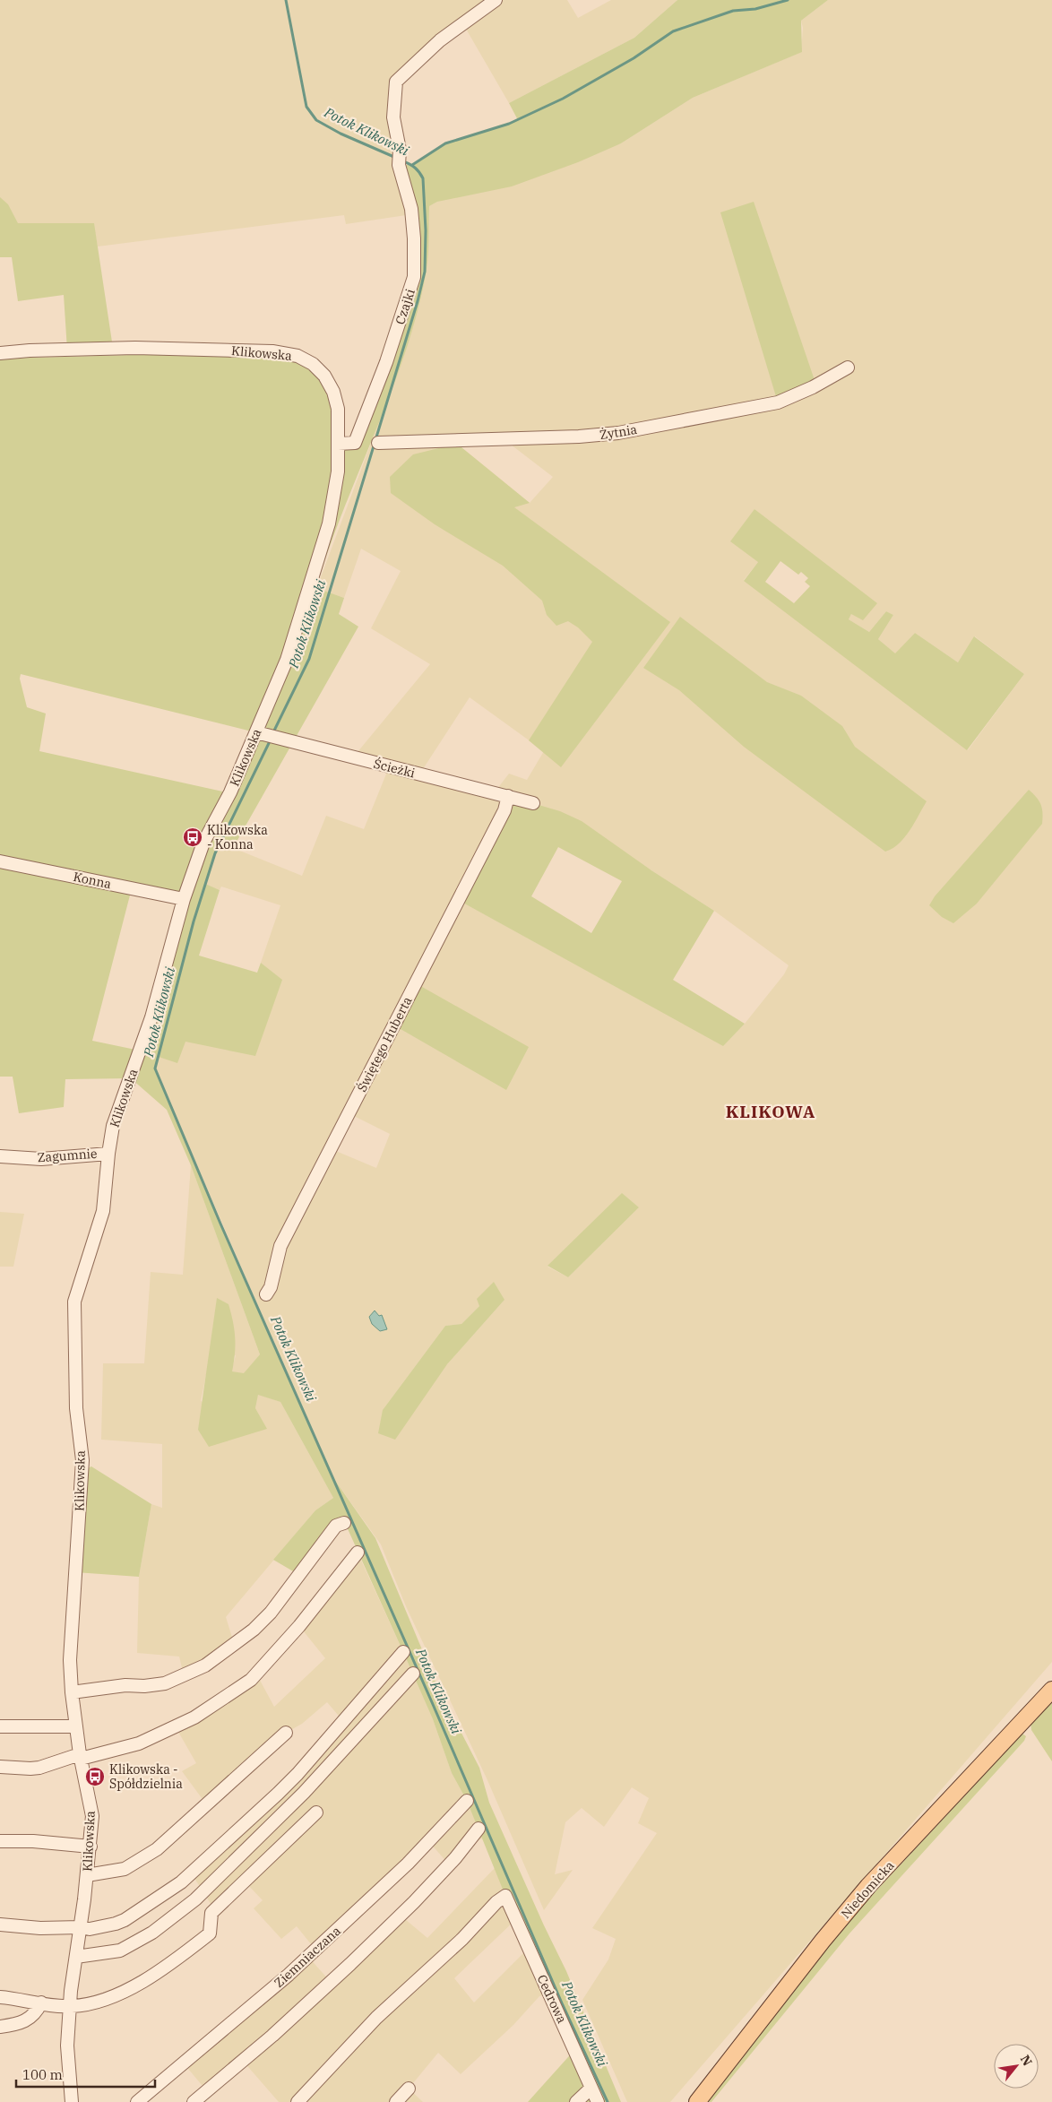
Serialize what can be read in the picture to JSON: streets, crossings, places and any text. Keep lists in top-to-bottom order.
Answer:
{
  "streets": {
    "main road": ["Niedomicka"],
    "street": [
      "Czajki",
      "Klikowska",
      "Żytnia",
      "Ścieżki",
      "Konna",
      "Świętego Huberta",
      "Zagumnie",
      "Ziemniaczana",
      "Cedrowa"
    ]
  },
  "crossings": [
    ["Czajki", "Klikowska"],
    ["Klikowska", "Ścieżki"],
    ["Klikowska", "Konna"],
    ["Klikowska", "Zagumnie"],
    ["Ścieżki", "Świętego Huberta"]
  ],
  "districts": ["KLIKOWA"],
  "water": ["Potok Klikowski"],
  "places": {
    "bus stop": ["Klikowska - Konna", "Klikowska - Spółdzielnia"]
  },
  "scale_bar": "100 m",
  "north": "top right"
}
